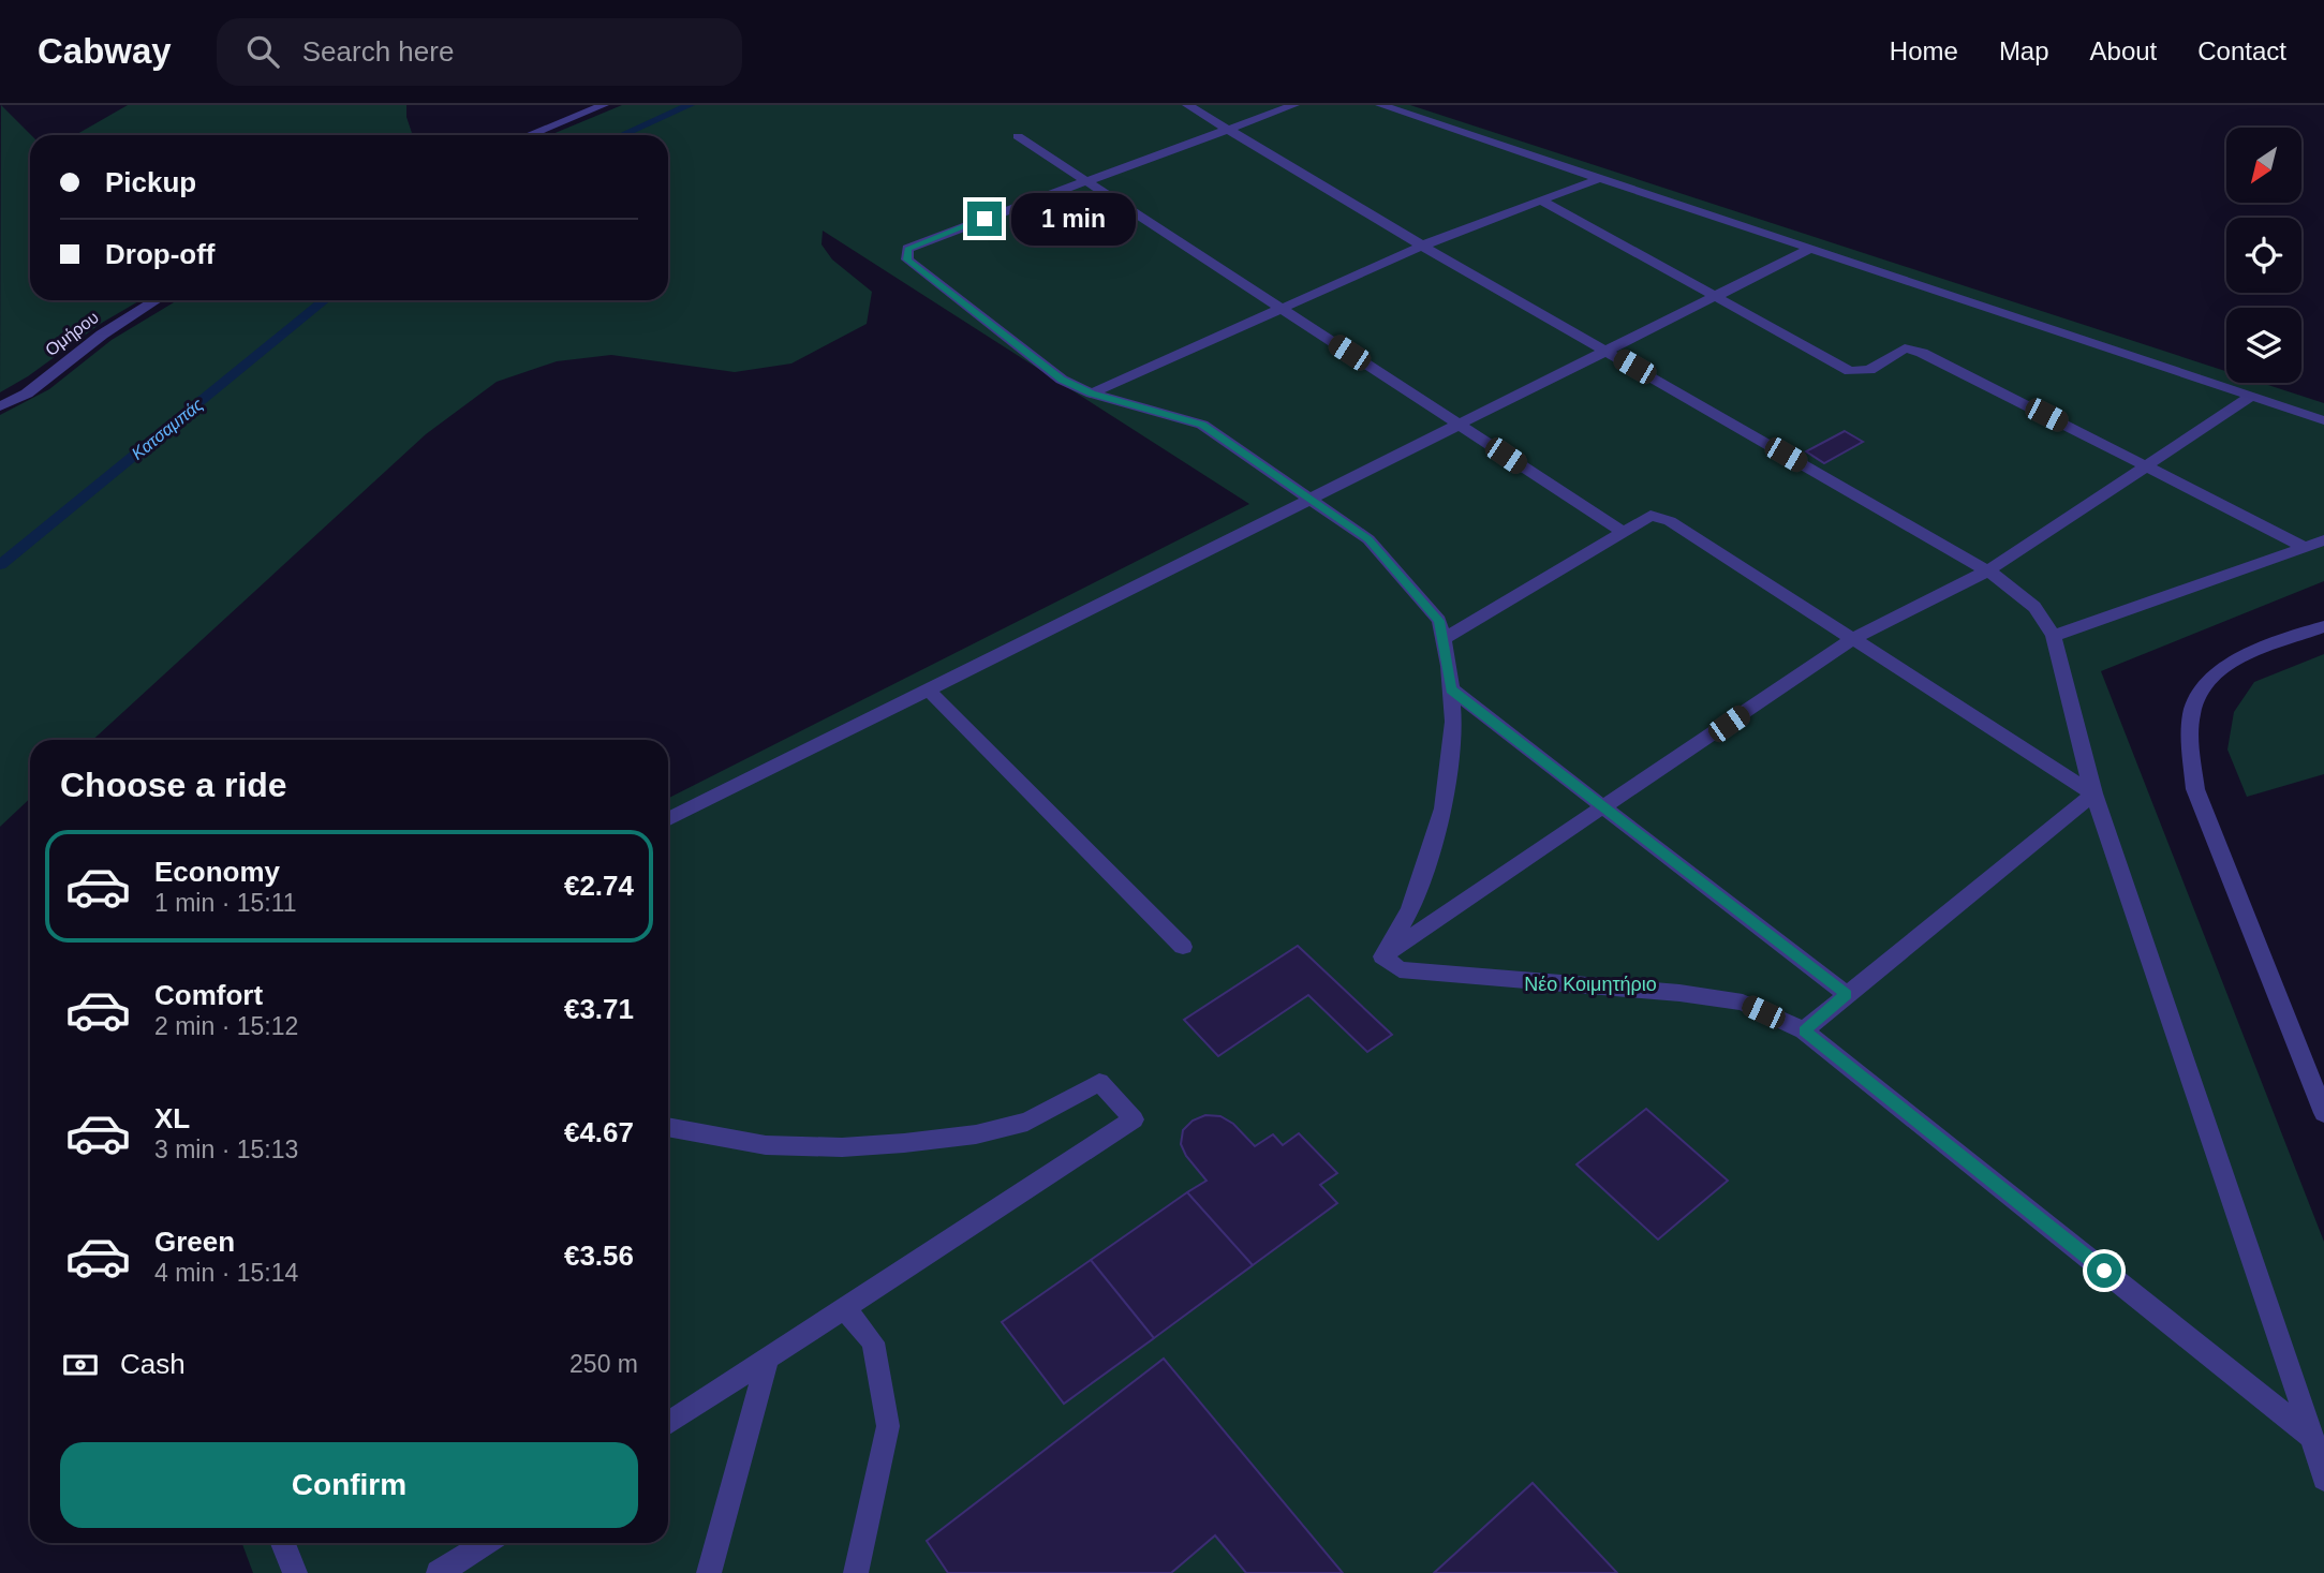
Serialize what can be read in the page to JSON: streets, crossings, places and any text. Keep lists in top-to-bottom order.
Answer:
{
  "streets": {
    "street": ["Ομήρου"]
  },
  "water": ["Κατσαμπάς"],
  "parks": ["Νέο Κοιμητήριο"],
  "north": "bottom left",
  "page": {
    "header": "Cabway",
    "search": "Search here",
    "nav": [
      "Home",
      "Map",
      "About",
      "Contact"
    ],
    "banner": ["Pickup", "Drop-off"],
    "bubble": "1 min",
    "heading": "Choose a ride",
    "list": [
      {
        "name": "Economy",
        "note": "1 min · 15:11",
        "value": "€2.74"
      },
      {
        "name": "Comfort",
        "note": "2 min · 15:12",
        "value": "€3.71"
      },
      {
        "name": "XL",
        "note": "3 min · 15:13",
        "value": "€4.67"
      },
      {
        "name": "Green",
        "note": "4 min · 15:14",
        "value": "€3.56"
      }
    ],
    "pay": ["Cash", "250 m"],
    "buttons": "Confirm"
  }
}
